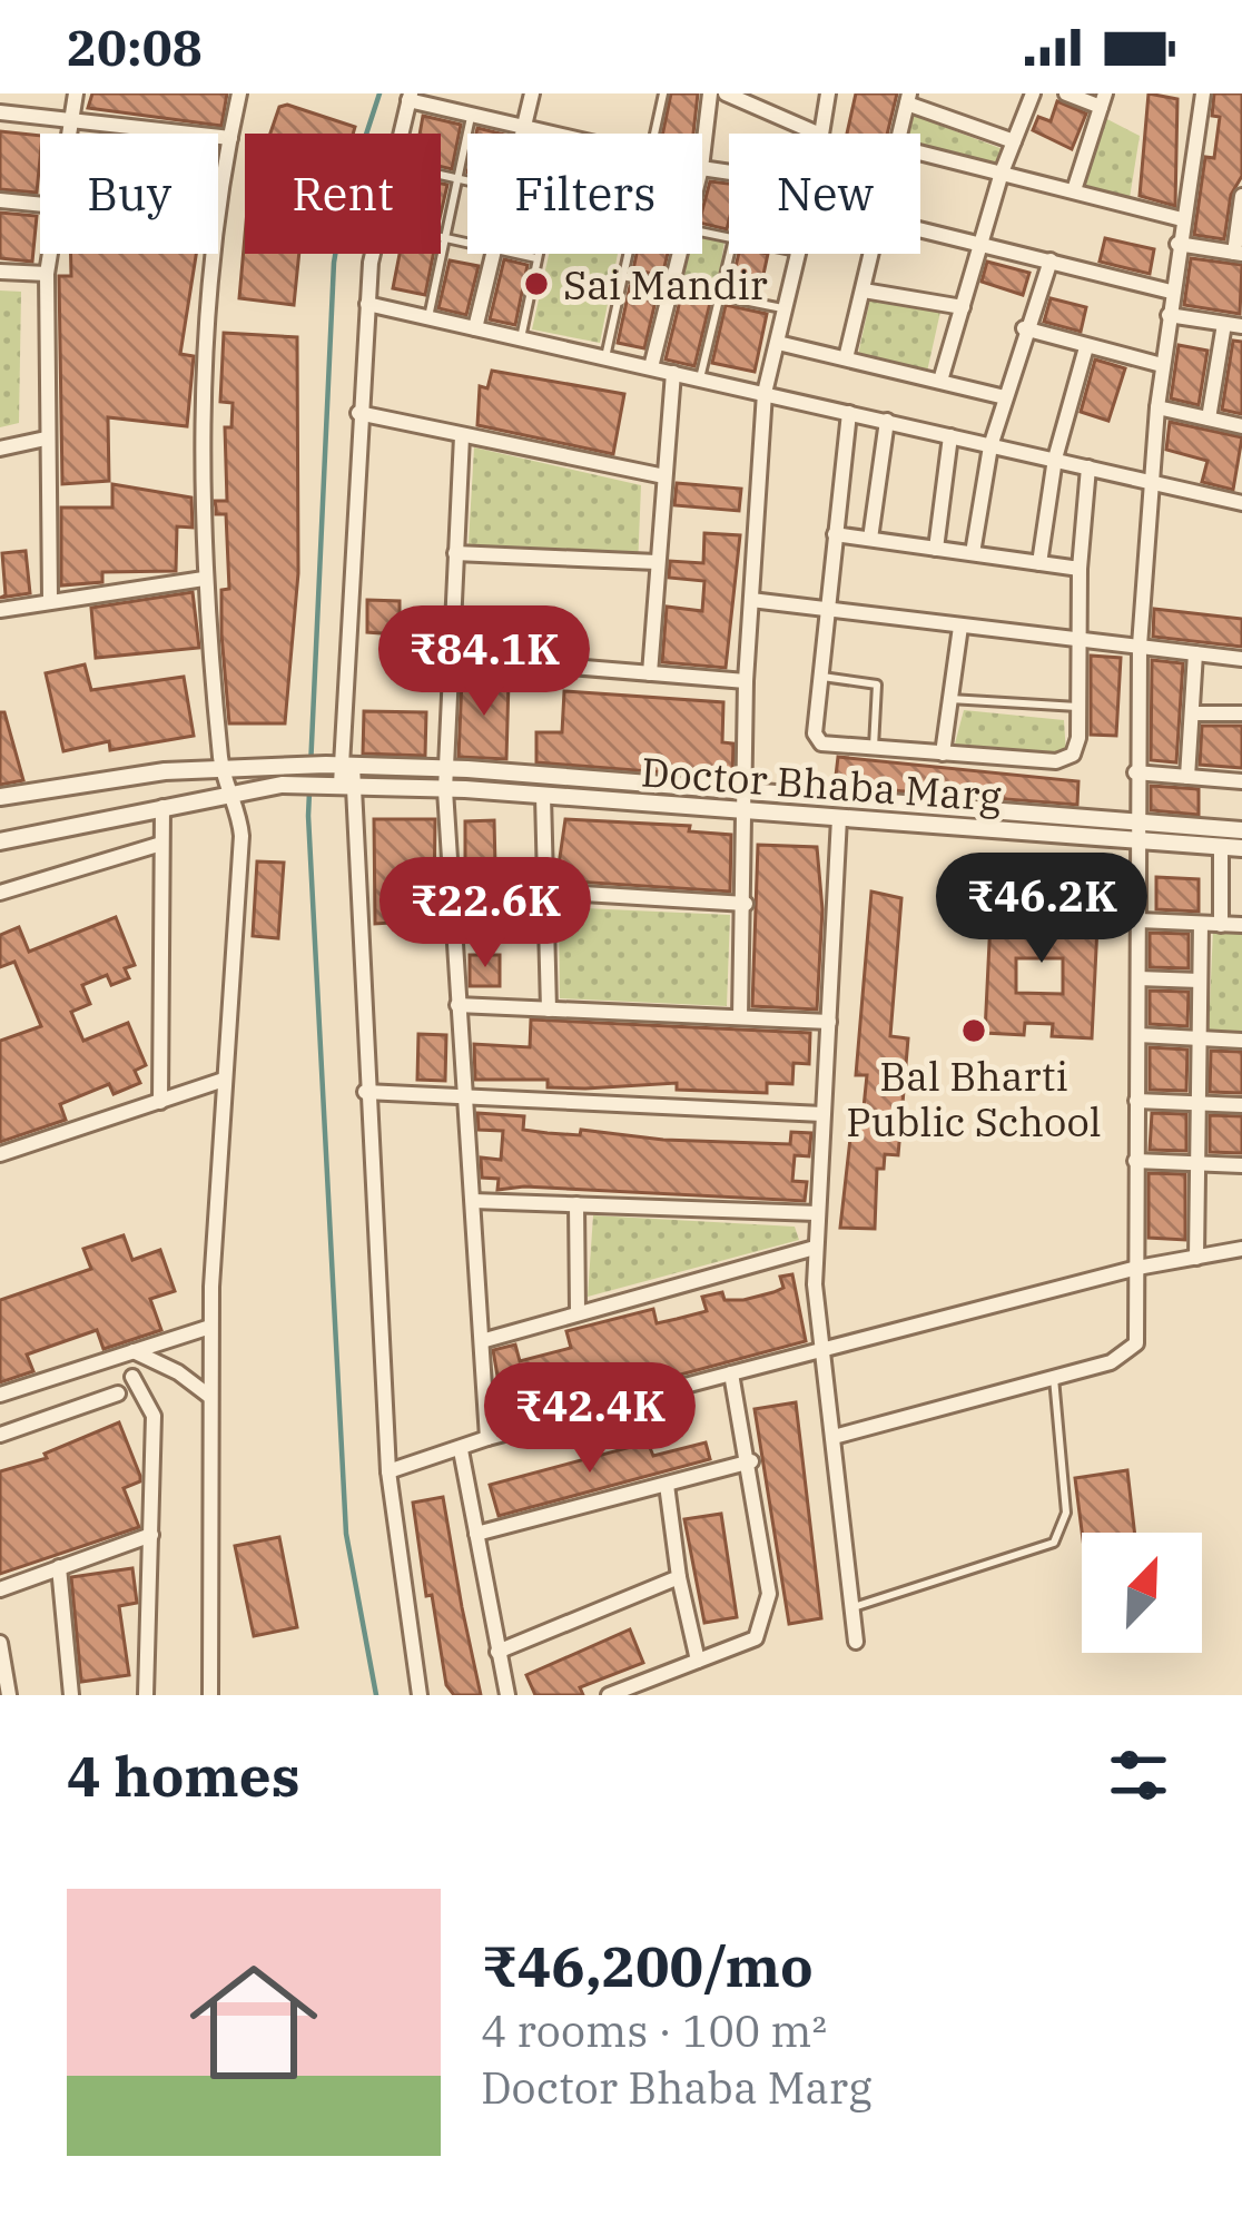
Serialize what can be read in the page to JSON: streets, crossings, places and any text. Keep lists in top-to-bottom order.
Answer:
{
  "streets": {
    "street": ["Doctor Bhaba Marg"]
  },
  "places": ["Sai Mandir", "Bal Bharti Public School"],
  "north": "top right",
  "page": {
    "status": "20:08",
    "chip": [
      "Buy",
      "Rent",
      "Filters",
      "New"
    ],
    "price": [
      "₹84.1K",
      "₹46.2K",
      "₹22.6K",
      "₹42.4K"
    ],
    "heading": "4 homes",
    "list": [
      {
        "name": "₹46,200/mo",
        "note": "4 rooms · 100 m² · Doctor Bhaba Marg"
      }
    ]
  }
}
